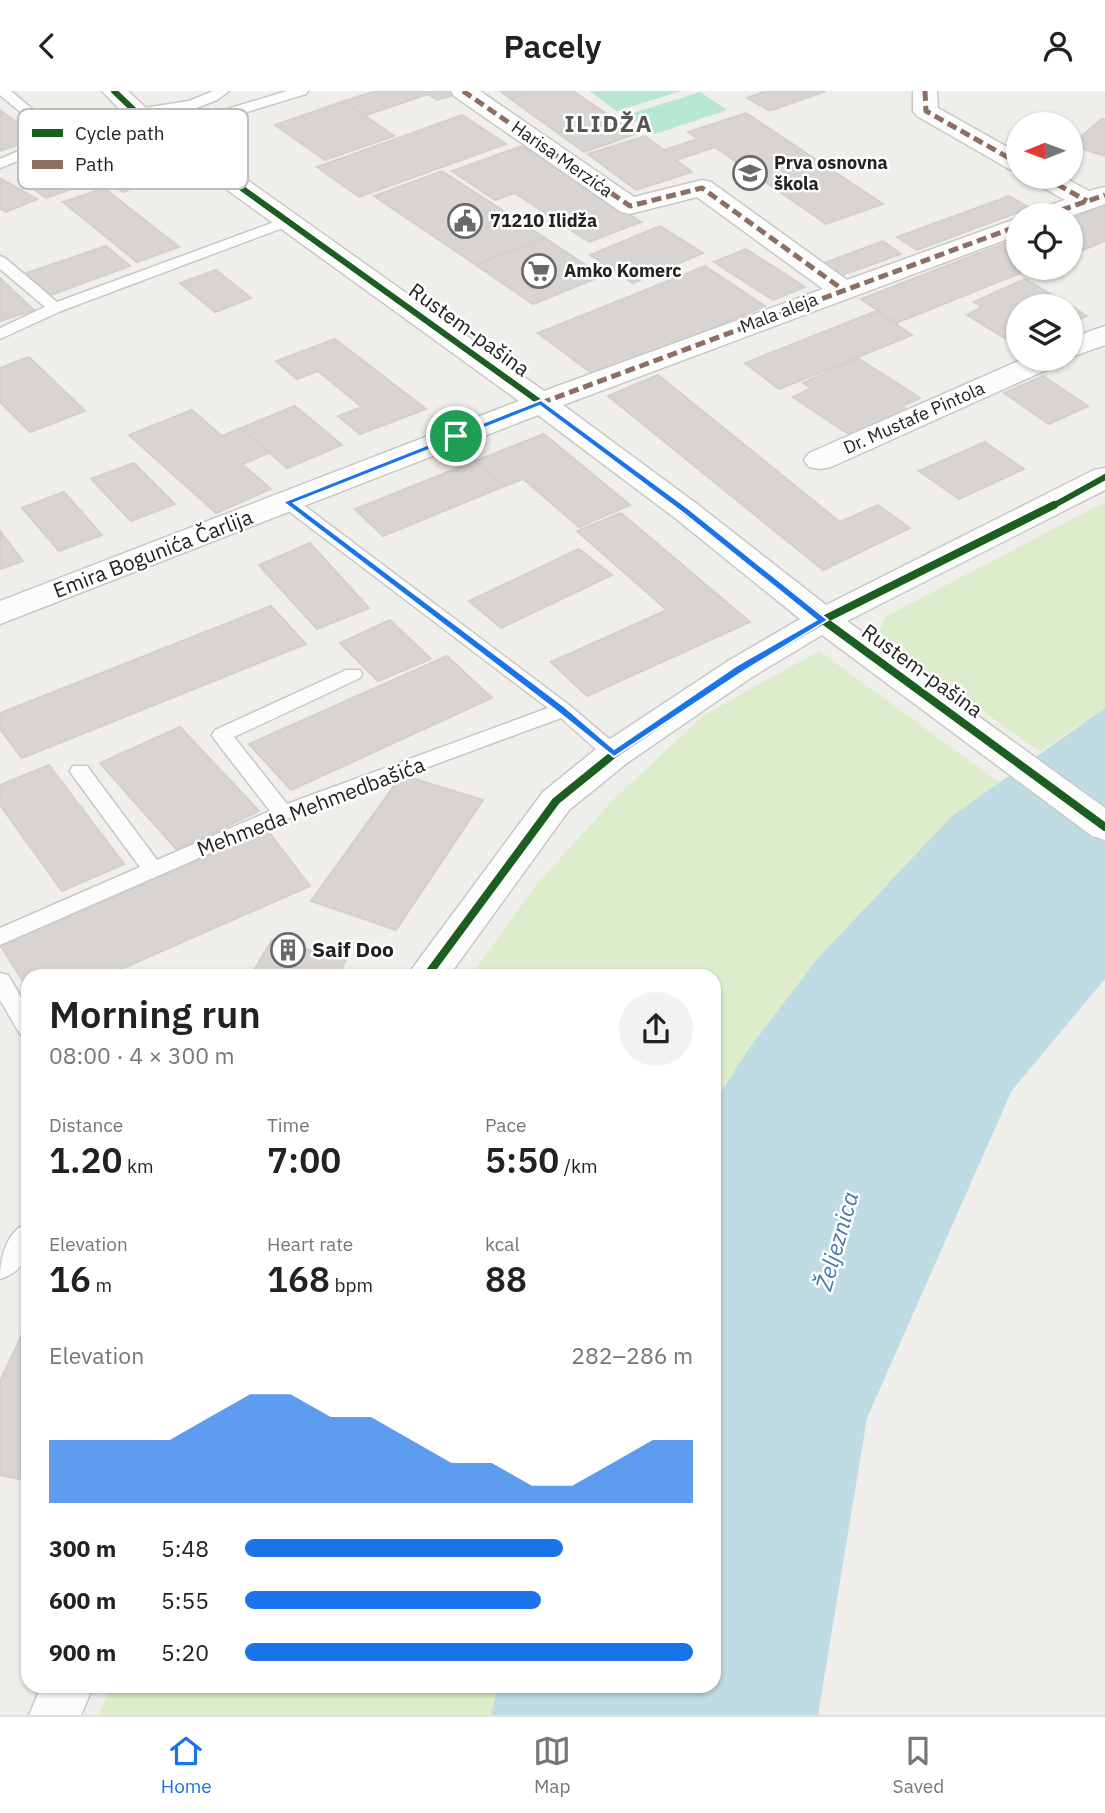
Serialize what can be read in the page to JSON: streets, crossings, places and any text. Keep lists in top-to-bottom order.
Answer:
{
  "streets": {
    "street": [
      "Harisa Merzića",
      "Mala aleja",
      "Rustem-pašina",
      "Dr. Mustafe Pintola",
      "Emira Bogunića Čarlija"
    ],
    "lane": ["Mehmeda Mehmedbašića"]
  },
  "crossings": [
    ["Harisa Merzića", "Mala aleja"],
    ["Mala aleja", "Rustem-pašina"],
    ["Mala aleja", "Emira Bogunića Čarlija"],
    ["Rustem-pašina", "Emira Bogunića Čarlija"]
  ],
  "districts": ["ILIDŽA"],
  "water": ["Željeznica"],
  "places": {
    "school or university": ["Prva osnovna škola"],
    "public building": ["71210 Ilidža"],
    "supermarket": ["Amko Komerc"],
    "building": ["Saif Doo"]
  },
  "legend": ["Cycle path", "Path"],
  "north": "left",
  "page": {
    "header": "Pacely",
    "heading": ["Morning run", "08:00 · 4 × 300 m"],
    "stats": [
      ["Distance", "1.20 km"],
      ["Time", "7:00"],
      ["Pace", "5:50 /km"],
      ["Elevation", "16 m"],
      ["Heart rate", "168 bpm"],
      ["kcal", "88"]
    ],
    "chart": ["Elevation", "282–286 m"],
    "list": [
      {
        "name": "300 m",
        "note": "5:48"
      },
      {
        "name": "600 m",
        "note": "5:55"
      },
      {
        "name": "900 m",
        "note": "5:20"
      }
    ],
    "tabs": ["Home", "Map", "Saved"]
  }
}
